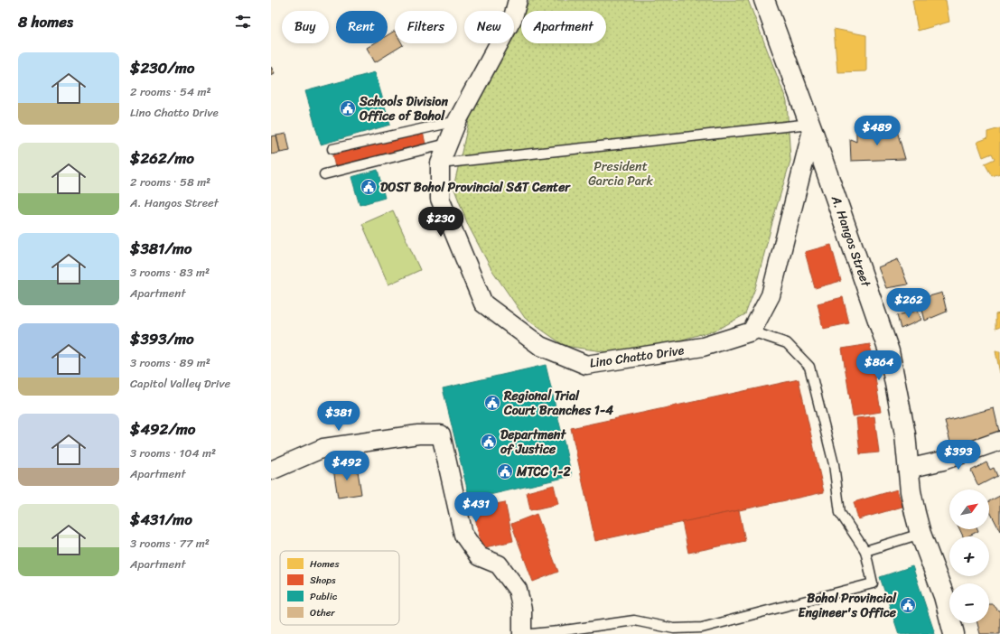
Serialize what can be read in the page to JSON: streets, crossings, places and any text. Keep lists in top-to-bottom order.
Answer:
{
  "streets": {
    "street": ["A. Hangos Street", "Lino Chatto Drive"]
  },
  "parks": ["President Garcia Park"],
  "places": {
    "public building": [
      "Schools Division Office of Bohol",
      "DOST Bohol Provincial S&T Center",
      "Regional Trial Court Branches 1-4",
      "Department of Justice",
      "MTCC 1-2",
      "Bohol Provincial Engineer's Office"
    ]
  },
  "legend": [
    "Homes",
    "Shops",
    "Public",
    "Other"
  ],
  "north": "top right",
  "page": {
    "heading": "8 homes",
    "chip": [
      "Buy",
      "Rent",
      "Filters",
      "New",
      "Apartment"
    ],
    "list": [
      {
        "name": "$230/mo",
        "note": "2 rooms · 54 m² · Lino Chatto Drive"
      },
      {
        "name": "$262/mo",
        "note": "2 rooms · 58 m² · A. Hangos Street"
      },
      {
        "name": "$381/mo",
        "note": "3 rooms · 83 m² · Apartment"
      },
      {
        "name": "$393/mo",
        "note": "3 rooms · 89 m² · Capitol Valley Drive"
      },
      {
        "name": "$492/mo",
        "note": "3 rooms · 104 m² · Apartment"
      },
      {
        "name": "$431/mo",
        "note": "3 rooms · 77 m² · Apartment"
      }
    ],
    "price": [
      "$489",
      "$230",
      "$262",
      "$864",
      "$381",
      "$393",
      "$492",
      "$431"
    ],
    "map_buttons": ["+", "−"]
  }
}
